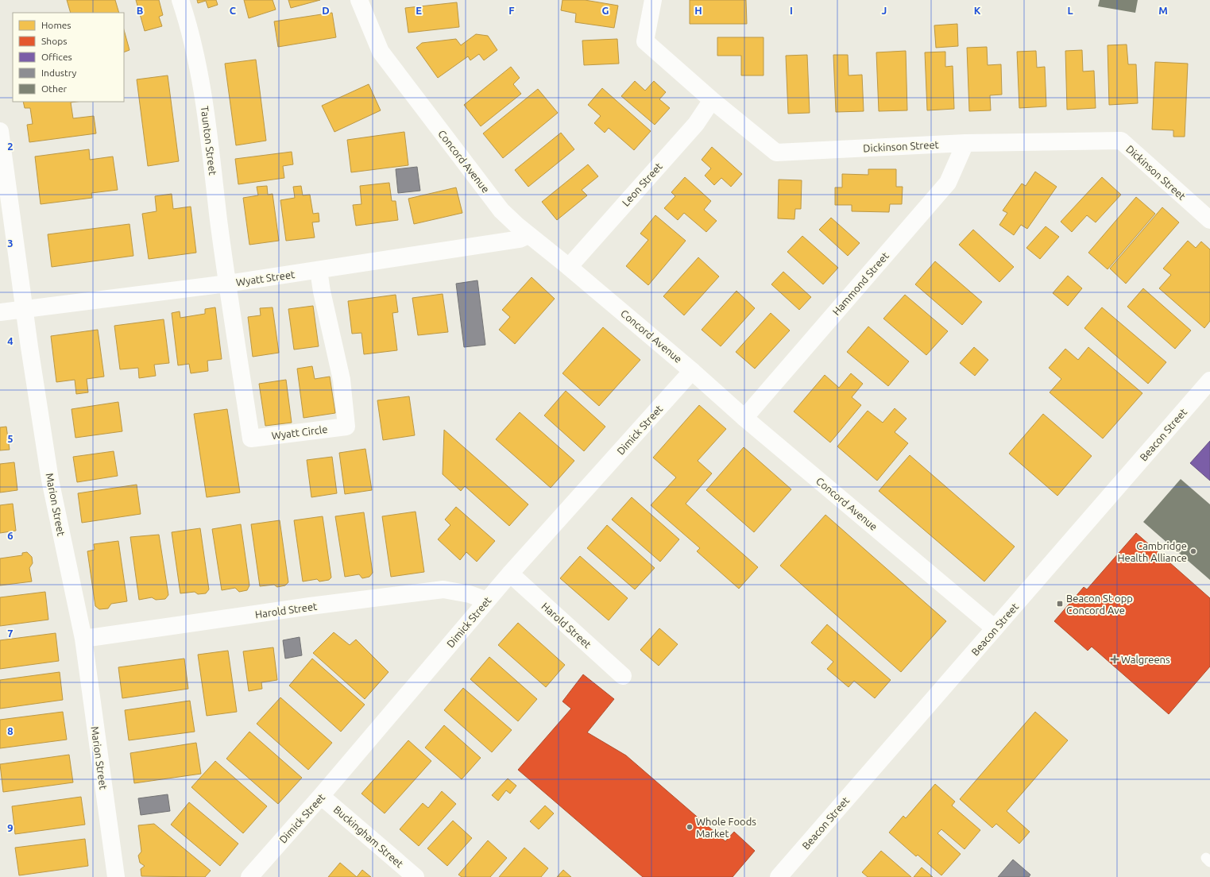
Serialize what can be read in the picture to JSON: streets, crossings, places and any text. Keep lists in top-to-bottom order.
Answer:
{
  "streets": {
    "street": [
      "Taunton Street",
      "Dickinson Street",
      "Concord Avenue",
      "Leon Street",
      "Wyatt Street",
      "Hammond Street",
      "Dimick Street",
      "Wyatt Circle",
      "Beacon Street",
      "Marion Street",
      "Harold Street",
      "Buckingham Street"
    ]
  },
  "crossings": [
    ["Taunton Street", "Wyatt Street"],
    ["Taunton Street", "Wyatt Circle"],
    ["Dickinson Street", "Leon Street"],
    ["Dickinson Street", "Hammond Street"],
    ["Concord Avenue", "Leon Street"],
    ["Concord Avenue", "Wyatt Street"],
    ["Concord Avenue", "Hammond Street"],
    ["Concord Avenue", "Dimick Street"],
    ["Concord Avenue", "Beacon Street"],
    ["Wyatt Street", "Wyatt Circle"],
    ["Wyatt Street", "Marion Street"],
    ["Dimick Street", "Harold Street"],
    ["Dimick Street", "Buckingham Street"],
    ["Marion Street", "Harold Street"]
  ],
  "places": {
    "other": ["Cambridge Health Alliance", "Whole Foods Market"],
    "transit": ["Beacon St opp Concord Ave"],
    "health": ["Walgreens"]
  },
  "legend": [
    "Homes",
    "Shops",
    "Offices",
    "Industry",
    "Other"
  ],
  "grid": {
    "columns": [
      "B",
      "C",
      "D",
      "E",
      "F",
      "G",
      "H",
      "I",
      "J",
      "K",
      "L",
      "M"
    ],
    "rows": [
      "2",
      "3",
      "4",
      "5",
      "6",
      "7",
      "8",
      "9"
    ]
  }
}
